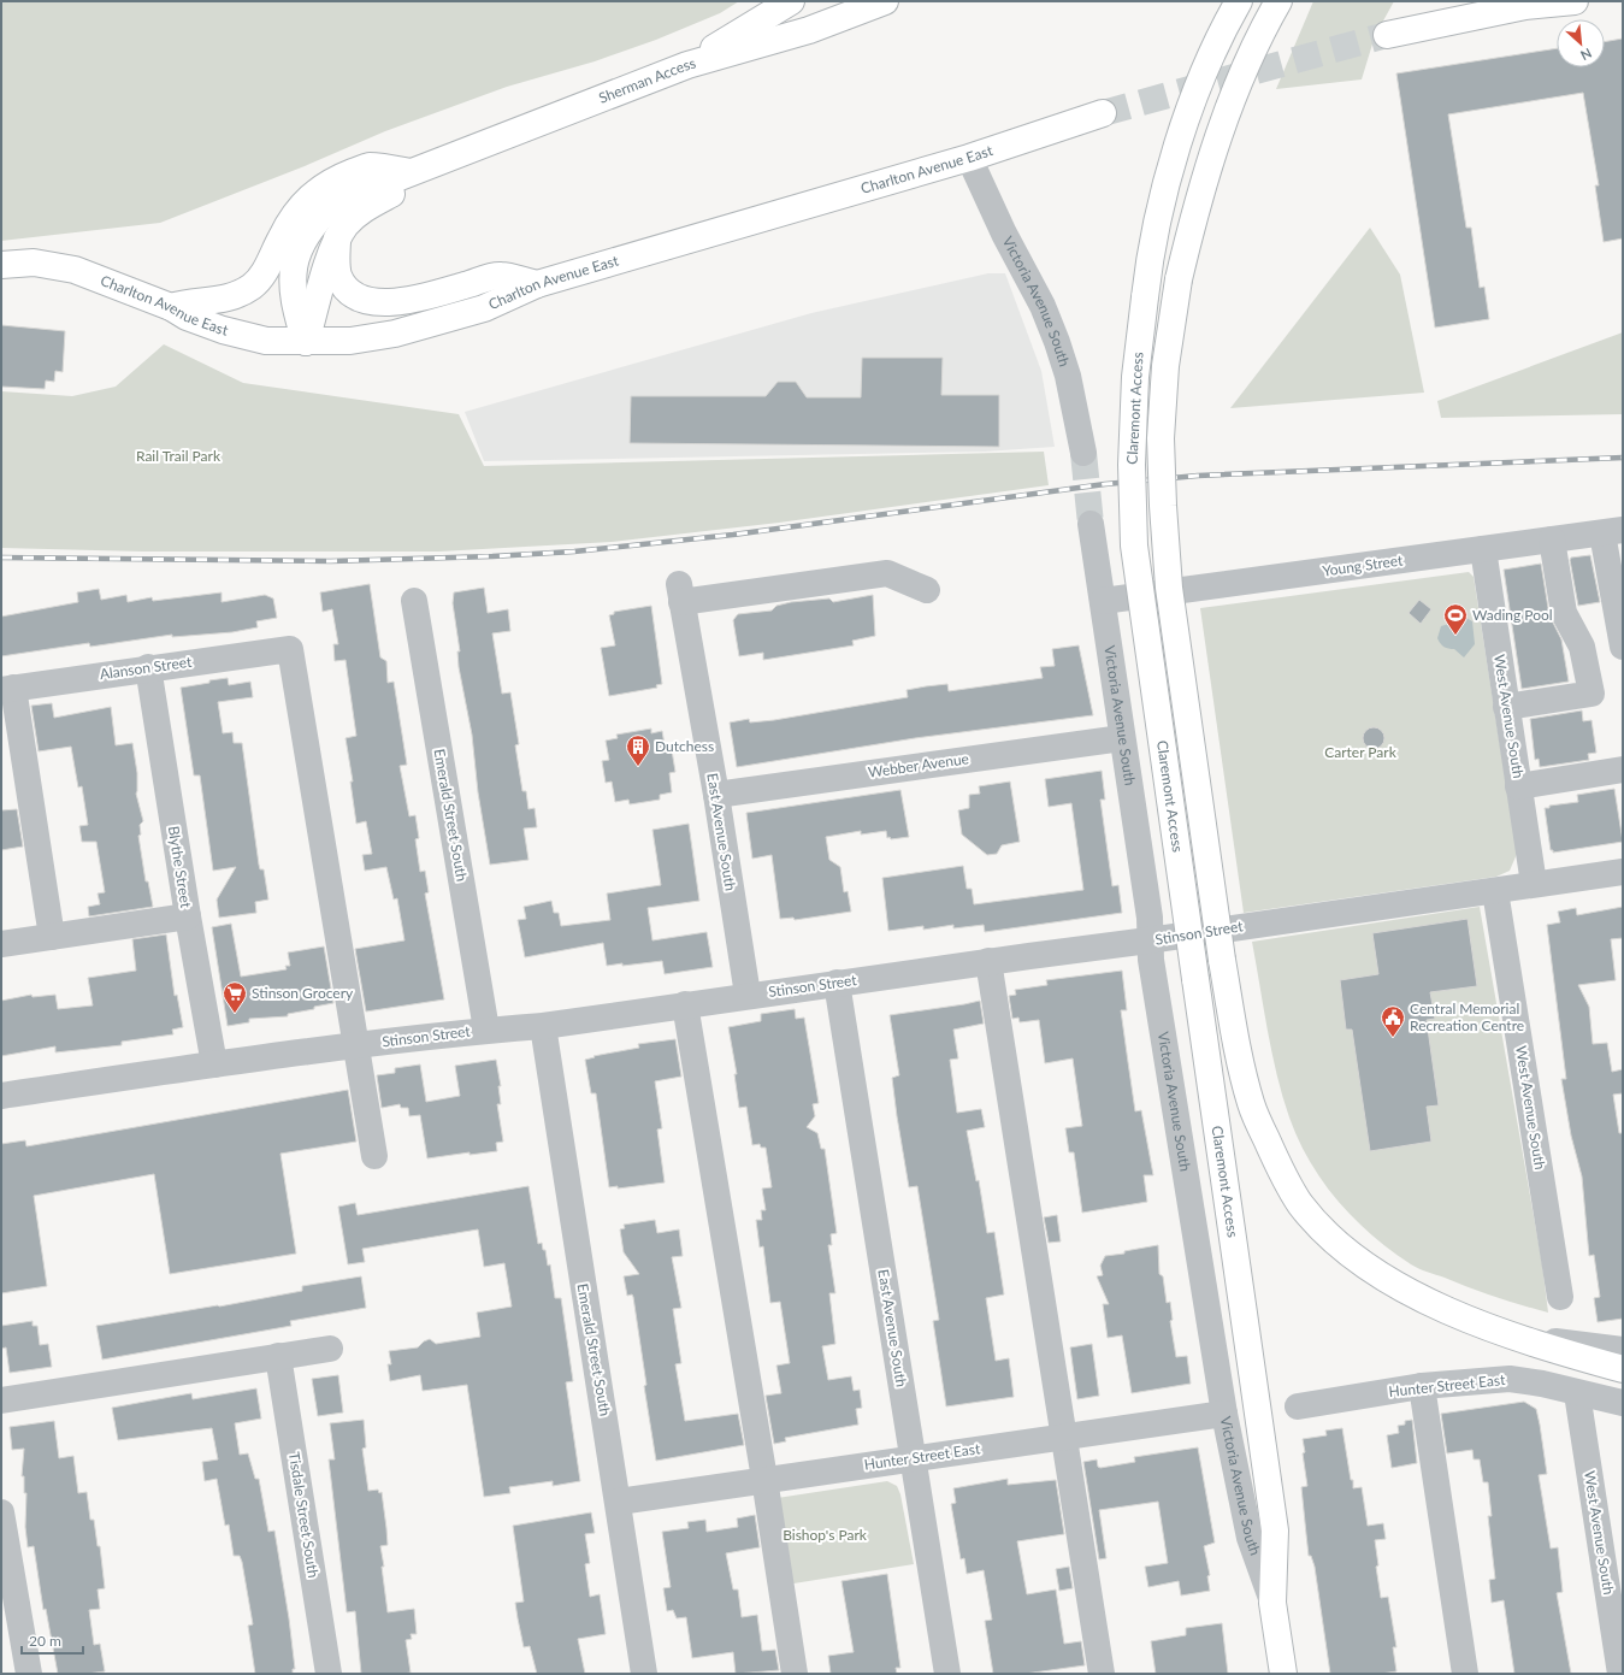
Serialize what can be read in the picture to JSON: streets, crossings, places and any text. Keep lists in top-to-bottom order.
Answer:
{
  "streets": {
    "main road": [
      "Sherman Access",
      "Charlton Avenue East",
      "Victoria Avenue South",
      "Claremont Access"
    ],
    "street": [
      "Young Street",
      "Alanson Street",
      "West Avenue South",
      "Webber Avenue",
      "Emerald Street South",
      "East Avenue South",
      "Blythe Street",
      "Stinson Street",
      "Hunter Street East",
      "Tisdale Street South"
    ]
  },
  "crossings": [
    ["Sherman Access", "Charlton Avenue East"],
    ["Charlton Avenue East", "Victoria Avenue South"],
    ["Victoria Avenue South", "Claremont Access"],
    ["Victoria Avenue South", "Young Street"],
    ["Victoria Avenue South", "Webber Avenue"],
    ["Victoria Avenue South", "Stinson Street"],
    ["Victoria Avenue South", "Hunter Street East"],
    ["Young Street", "West Avenue South"],
    ["Alanson Street", "Blythe Street"],
    ["Alanson Street", "Stinson Street"],
    ["West Avenue South", "Stinson Street"],
    ["West Avenue South", "Hunter Street East"],
    ["Webber Avenue", "East Avenue South"],
    ["Emerald Street South", "Stinson Street"],
    ["Emerald Street South", "Hunter Street East"],
    ["East Avenue South", "Stinson Street"],
    ["East Avenue South", "Hunter Street East"],
    ["Blythe Street", "Stinson Street"]
  ],
  "parks": ["Rail Trail Park", "Carter Park", "Bishop's Park"],
  "places": {
    "sports": ["Wading Pool"],
    "building": ["Dutchess"],
    "supermarket": ["Stinson Grocery"],
    "public building": ["Central Memorial Recreation Centre"]
  },
  "scale_bar": "20 m",
  "north": "bottom right"
}
